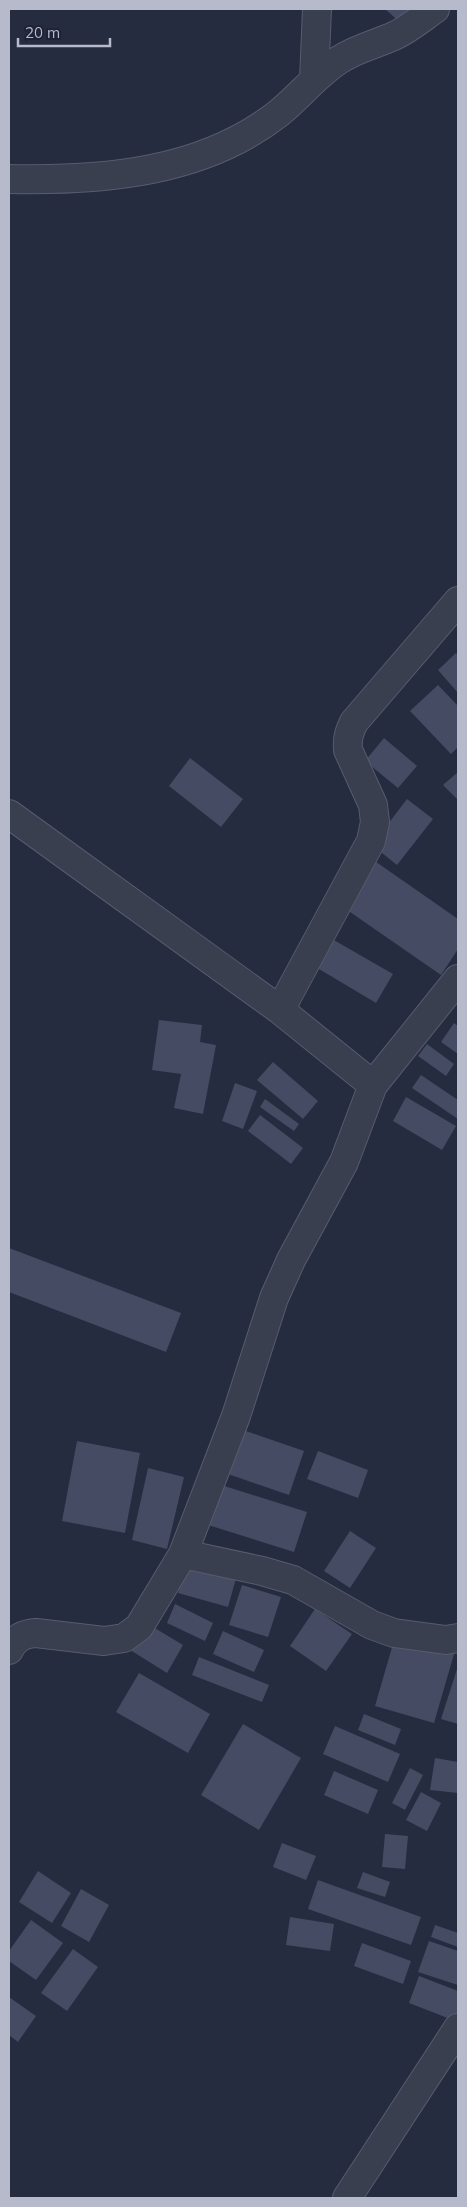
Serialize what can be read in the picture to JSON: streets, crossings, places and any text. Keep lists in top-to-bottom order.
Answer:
{
  "scale_bar": "20 m"
}
